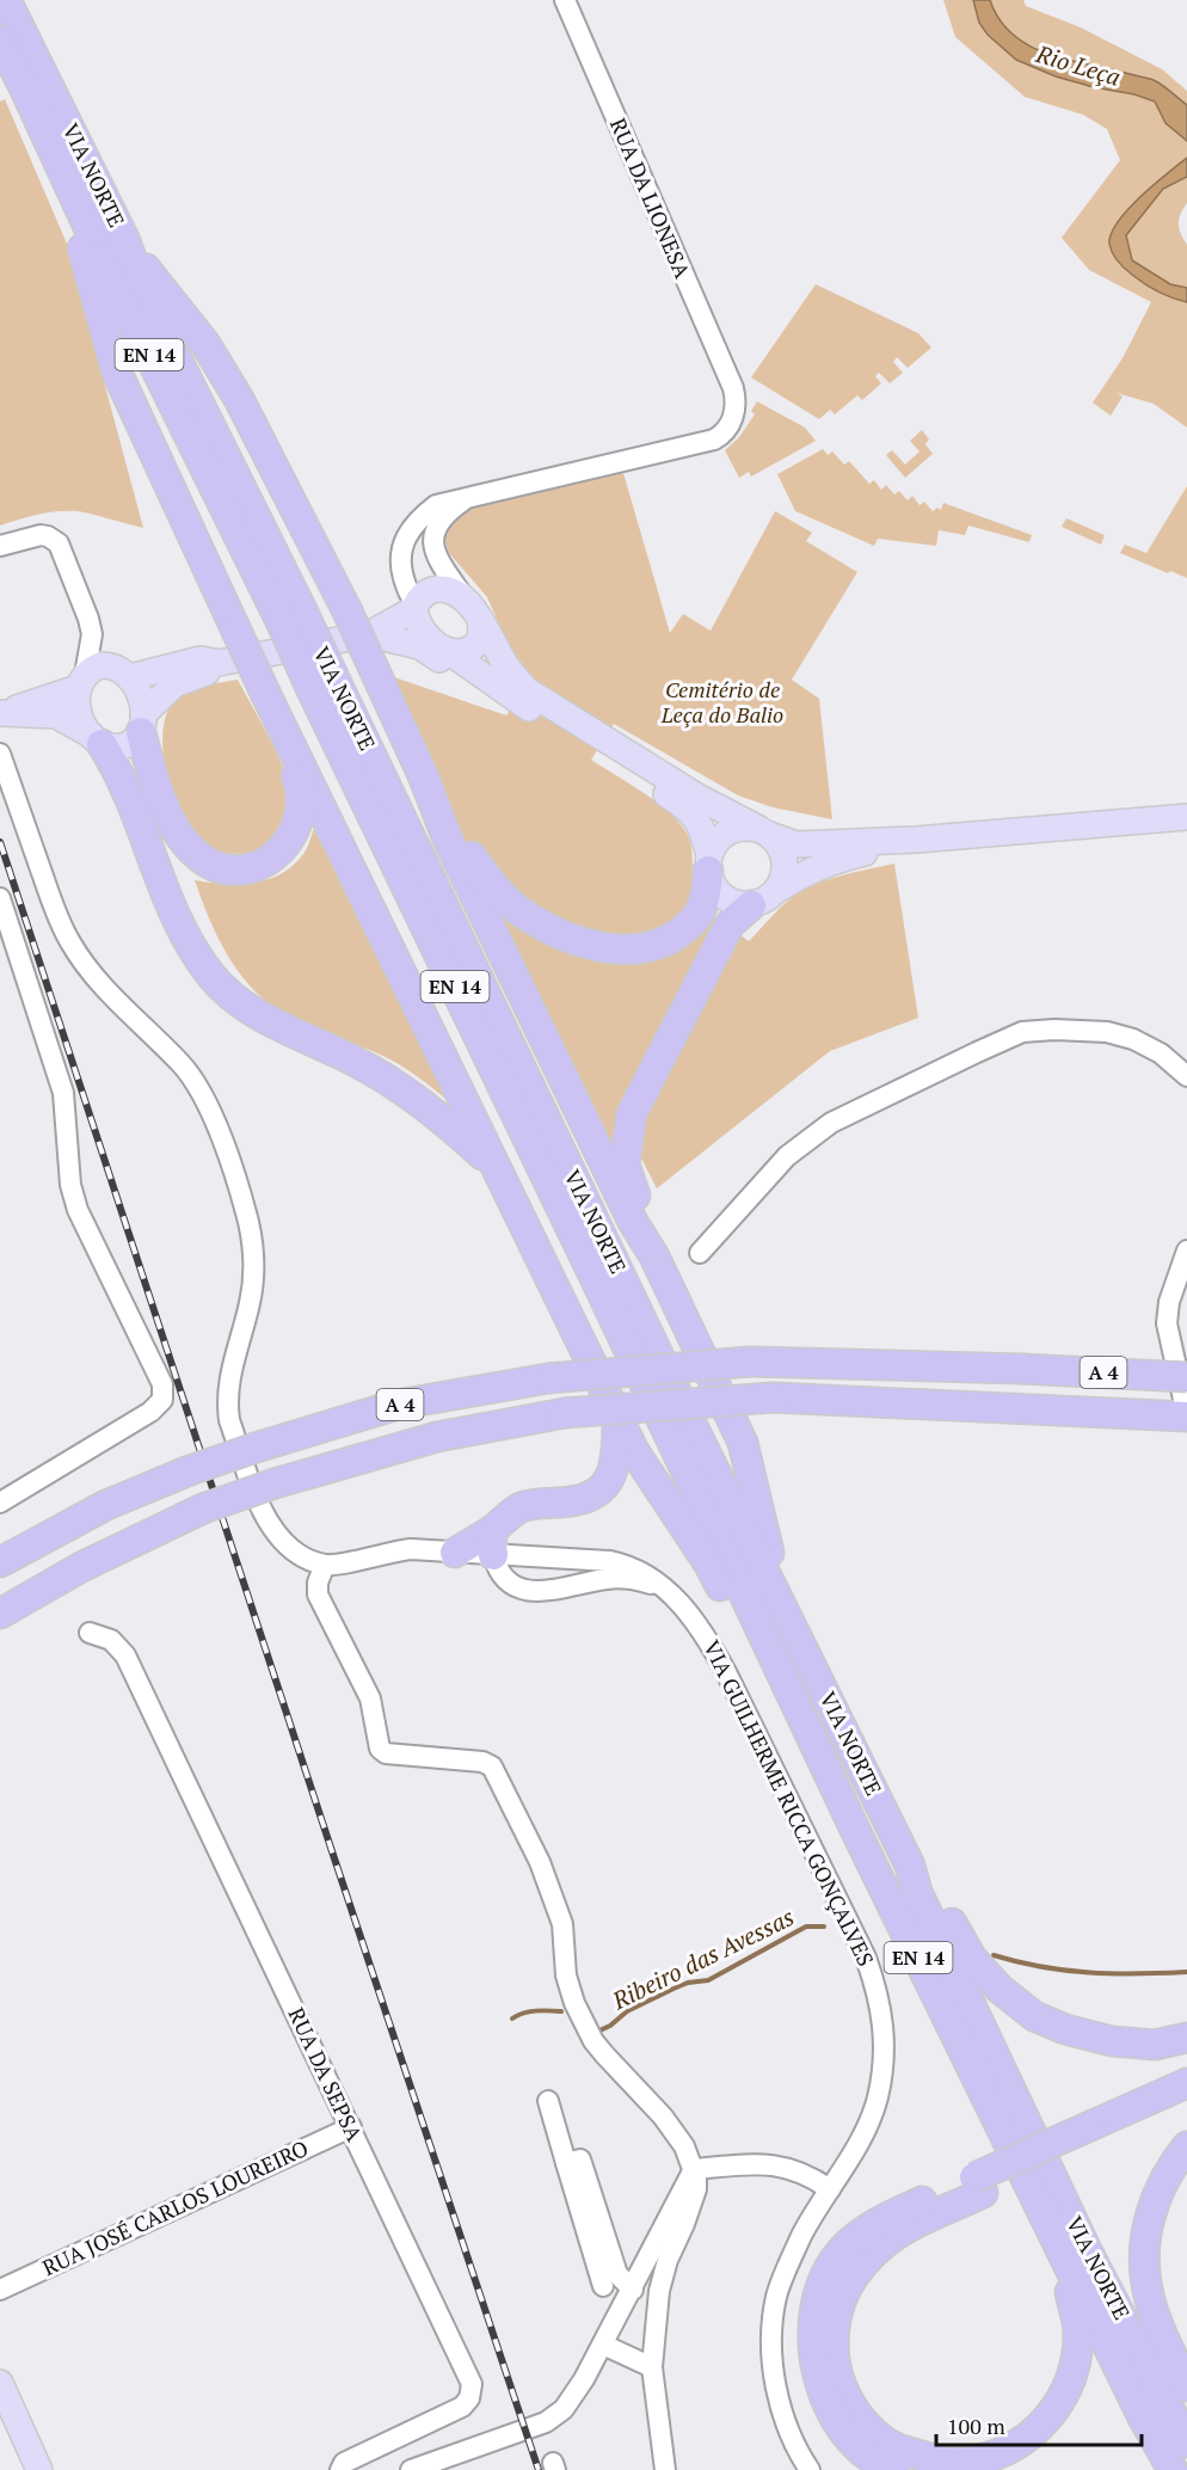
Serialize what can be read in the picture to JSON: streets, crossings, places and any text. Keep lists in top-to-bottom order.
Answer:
{
  "streets": {
    "highway": ["VIA NORTE", "EN 14", "A 4"],
    "street": [
      "RUA DA LIONESA",
      "VIA GUILHERME RICCA GONÇALVES",
      "RUA DA SEPSA",
      "RUA JOSÉ CARLOS LOUREIRO"
    ]
  },
  "crossings": [
    ["RUA DA SEPSA", "RUA JOSÉ CARLOS LOUREIRO"]
  ],
  "water": ["Rio Leça", "Ribeiro das Avessas"],
  "parks": ["Cemitério de Leça do Balio"],
  "scale_bar": "100 m"
}
